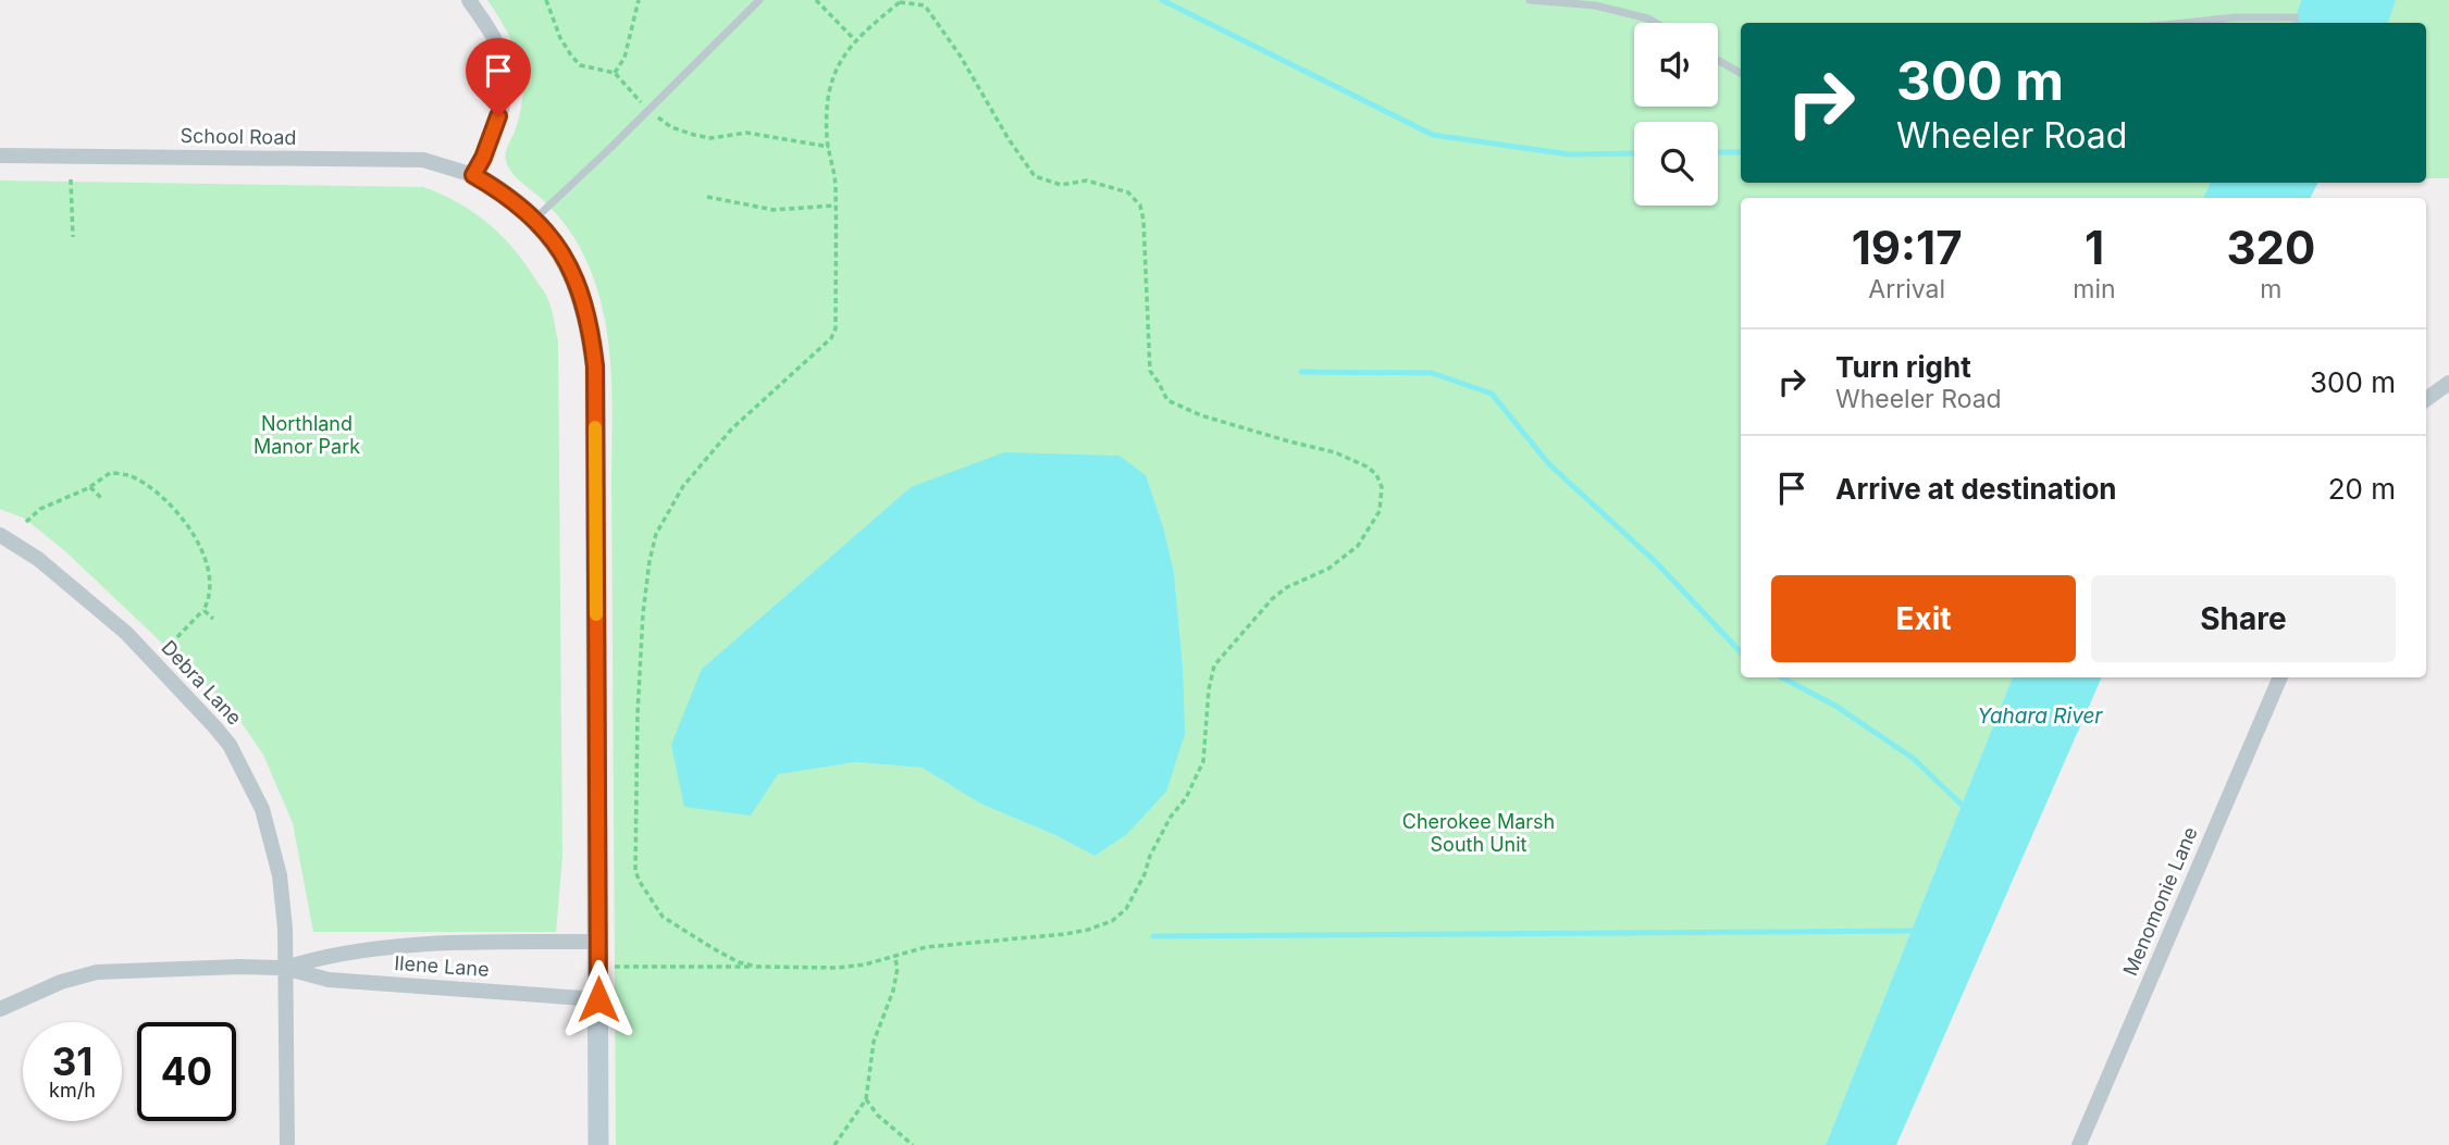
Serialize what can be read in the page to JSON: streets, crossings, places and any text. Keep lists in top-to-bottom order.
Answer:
{
  "streets": {
    "street": [
      "School Road",
      "Debra Lane",
      "Menomonie Lane",
      "Ilene Lane"
    ]
  },
  "crossings": [
    ["Debra Lane", "Ilene Lane"]
  ],
  "water": ["Yahara River"],
  "parks": ["Northland Manor Park", "Cherokee Marsh South Unit"],
  "page": {
    "turn": ["300 m", "Wheeler Road"],
    "eta": [
      "19:17",
      "Arrival",
      "1",
      "min",
      "320",
      "m"
    ],
    "list": [
      {
        "name": "Turn right",
        "note": "Wheeler Road",
        "value": "300 m"
      },
      {
        "name": "Arrive at destination",
        "value": "20 m"
      }
    ],
    "buttons": ["Exit", "Share"],
    "speed": "31 km/h",
    "limit": "40"
  }
}
